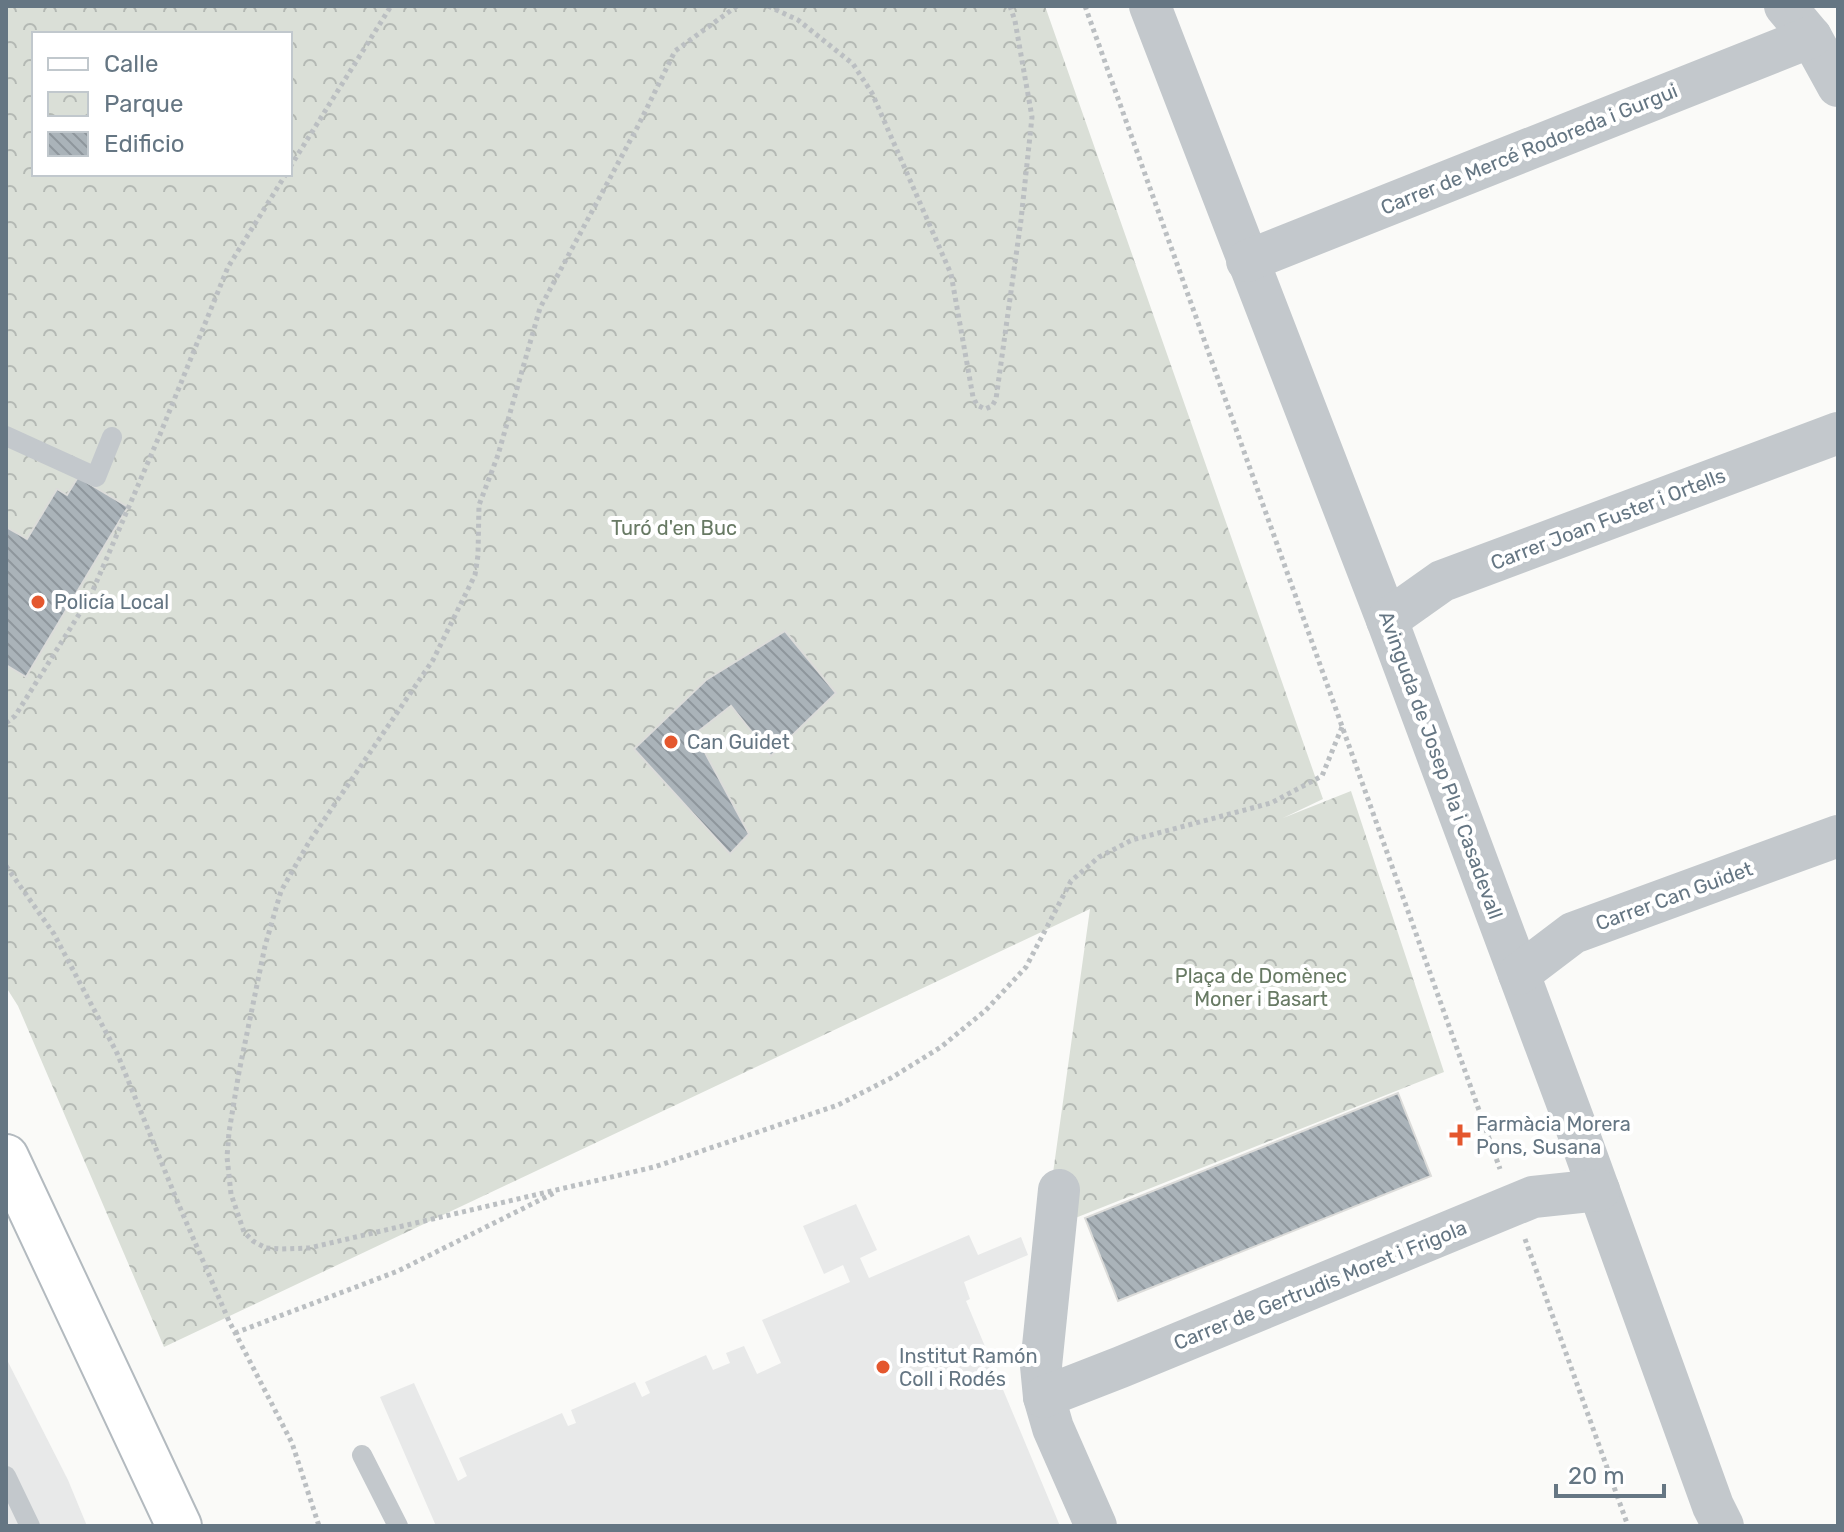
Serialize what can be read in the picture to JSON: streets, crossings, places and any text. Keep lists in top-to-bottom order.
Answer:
{
  "streets": {
    "street": [
      "Carrer de Mercé Rodoreda i Gurgui",
      "Carrer Joan Fuster i Ortells",
      "Avinguda de Josep Pla i Casadevall",
      "Carrer Can Guidet",
      "Carrer de Gertrudis Moret i Frigola"
    ]
  },
  "crossings": [
    ["Carrer de Mercé Rodoreda i Gurgui", "Avinguda de Josep Pla i Casadevall"],
    ["Carrer Joan Fuster i Ortells", "Avinguda de Josep Pla i Casadevall"],
    ["Avinguda de Josep Pla i Casadevall", "Carrer Can Guidet"],
    ["Avinguda de Josep Pla i Casadevall", "Carrer de Gertrudis Moret i Frigola"]
  ],
  "parks": ["Turó d'en Buc", "Plaça de Domènec Moner i Basart"],
  "places": {
    "other": ["Policía Local", "Can Guidet", "Institut Ramón Coll i Rodés"],
    "health": ["Farmàcia Morera Pons, Susana"]
  },
  "legend": ["Calle", "Parque", "Edificio"],
  "scale_bar": "20 m"
}
